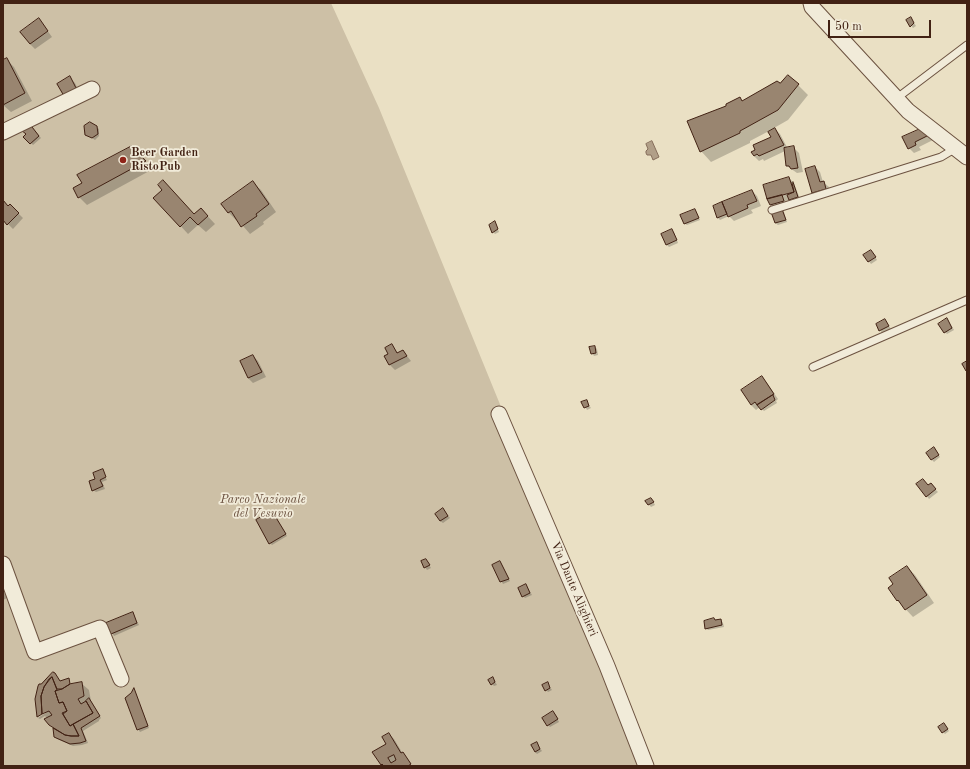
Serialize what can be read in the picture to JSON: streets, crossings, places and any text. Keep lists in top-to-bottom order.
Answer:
{
  "streets": {
    "street": ["Via Dante Alighieri"]
  },
  "parks": ["Parco Nazionale del Vesuvio"],
  "places": ["Beer Garden RistoPub"],
  "scale_bar": "50 m"
}
